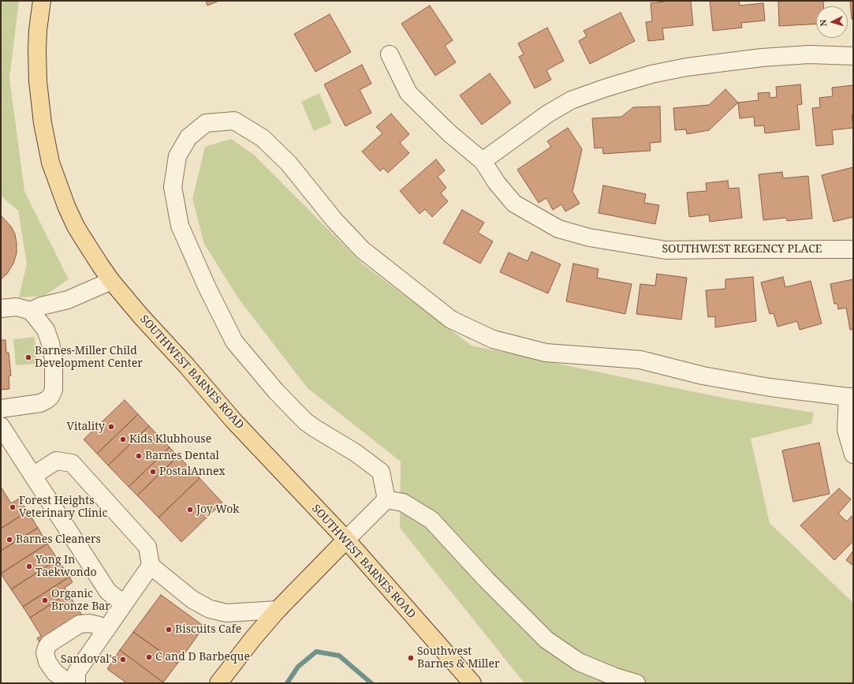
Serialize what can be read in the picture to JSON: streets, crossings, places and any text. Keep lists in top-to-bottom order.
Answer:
{
  "streets": {
    "main road": ["SOUTHWEST BARNES ROAD"],
    "street": ["SOUTHWEST REGENCY PLACE"]
  },
  "places": [
    "Barnes-Miller Child Development Center",
    "Vitality",
    "Kids Klubhouse",
    "Barnes Dental",
    "PostalAnnex",
    "Forest Heights Veterinary Clinic",
    "Joy Wok",
    "Barnes Cleaners",
    "Yong In Taekwondo",
    "Organic Bronze Bar",
    "Biscuits Cafe",
    "C and D Barbeque",
    "Southwest Barnes & Miller",
    "Sandoval's"
  ],
  "north": "left"
}
